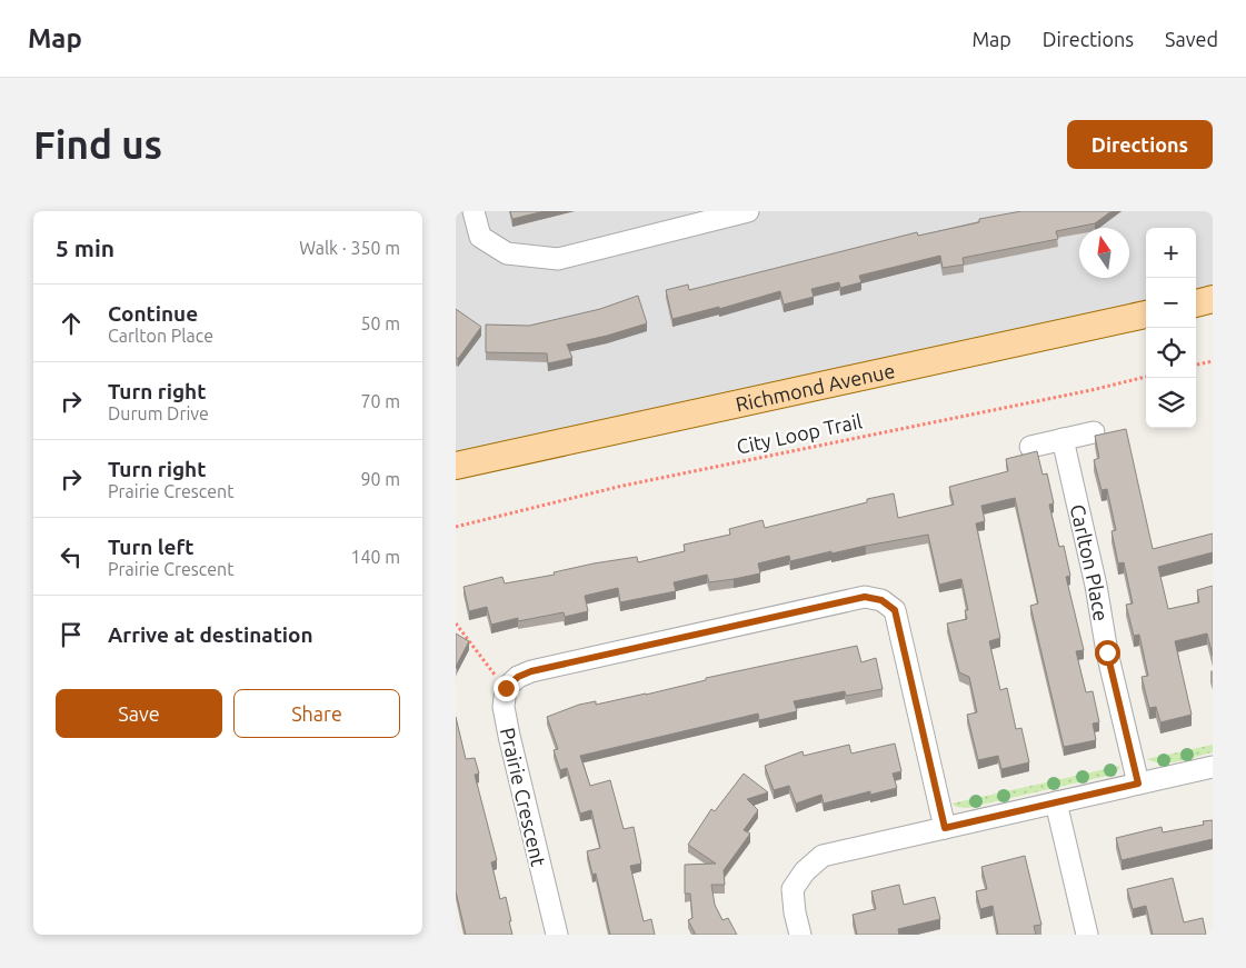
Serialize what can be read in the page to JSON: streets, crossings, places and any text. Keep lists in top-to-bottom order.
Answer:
{
  "streets": {
    "main road": ["Richmond Avenue"],
    "street": ["Carlton Place", "Prairie Crescent"],
    "path": ["City Loop Trail"]
  },
  "north": "top",
  "page": {
    "header": "Map",
    "nav": ["Map", "Directions", "Saved"],
    "buttons": [
      "Directions",
      ["Save", "Share"]
    ],
    "title": "Find us",
    "heading": ["5 min", "Walk · 350 m"],
    "map_buttons": ["+", "−"],
    "list": [
      ["Continue", "Carlton Place", "50 m"],
      ["Turn right", "Durum Drive", "70 m"],
      ["Turn right", "Prairie Crescent", "90 m"],
      ["Turn left", "Prairie Crescent", "140 m"],
      "Arrive at destination"
    ]
  }
}
